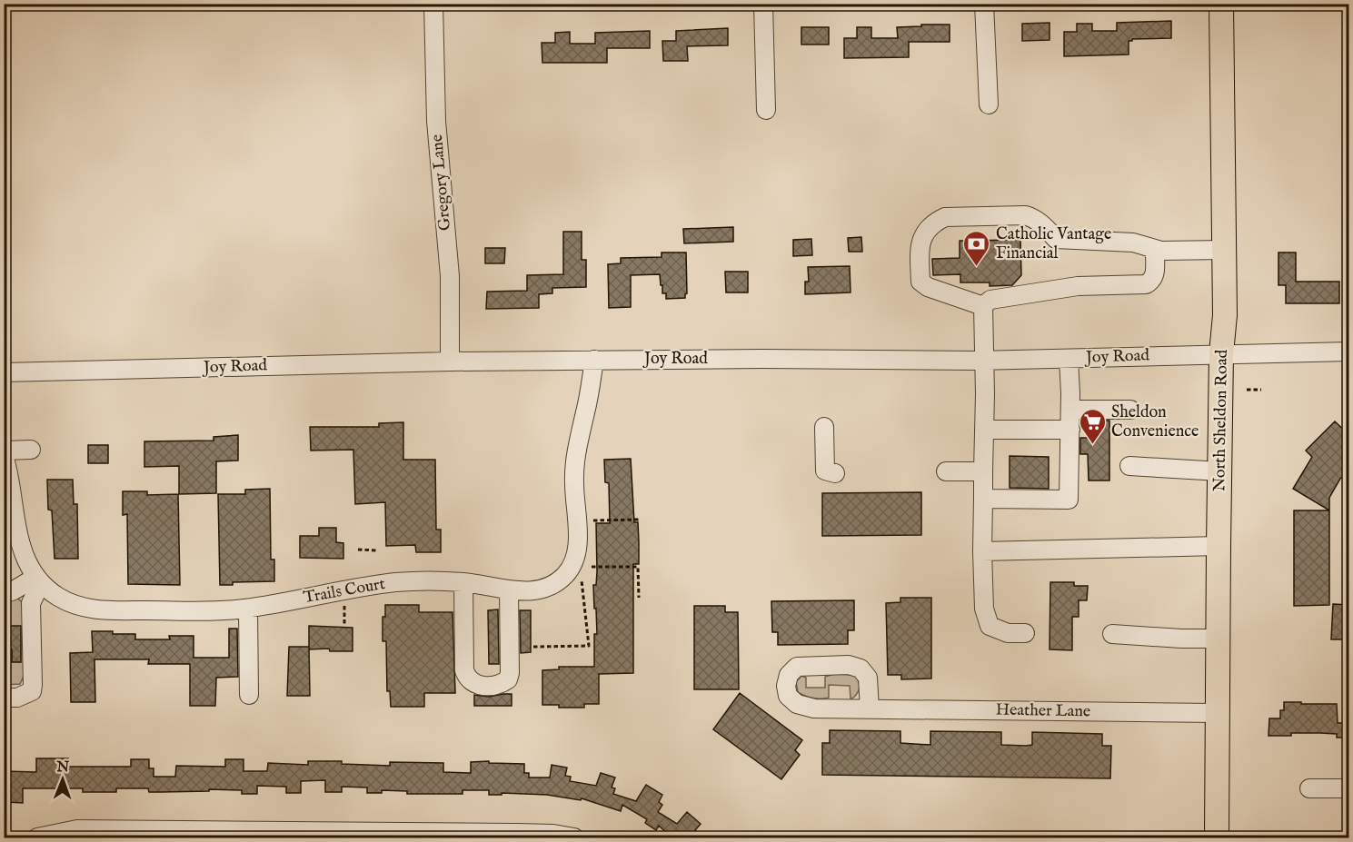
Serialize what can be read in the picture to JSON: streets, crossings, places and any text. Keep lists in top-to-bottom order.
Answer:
{
  "streets": {
    "main road": ["North Sheldon Road"],
    "street": [
      "Gregory Lane",
      "Joy Road",
      "Trails Court",
      "Heather Lane"
    ]
  },
  "crossings": [
    ["Gregory Lane", "Joy Road"],
    ["Joy Road", "North Sheldon Road"],
    ["Joy Road", "Trails Court"],
    ["North Sheldon Road", "Heather Lane"]
  ],
  "places": {
    "bank": ["Catholic Vantage Financial"],
    "supermarket": ["Sheldon Convenience"]
  },
  "north": "top"
}
